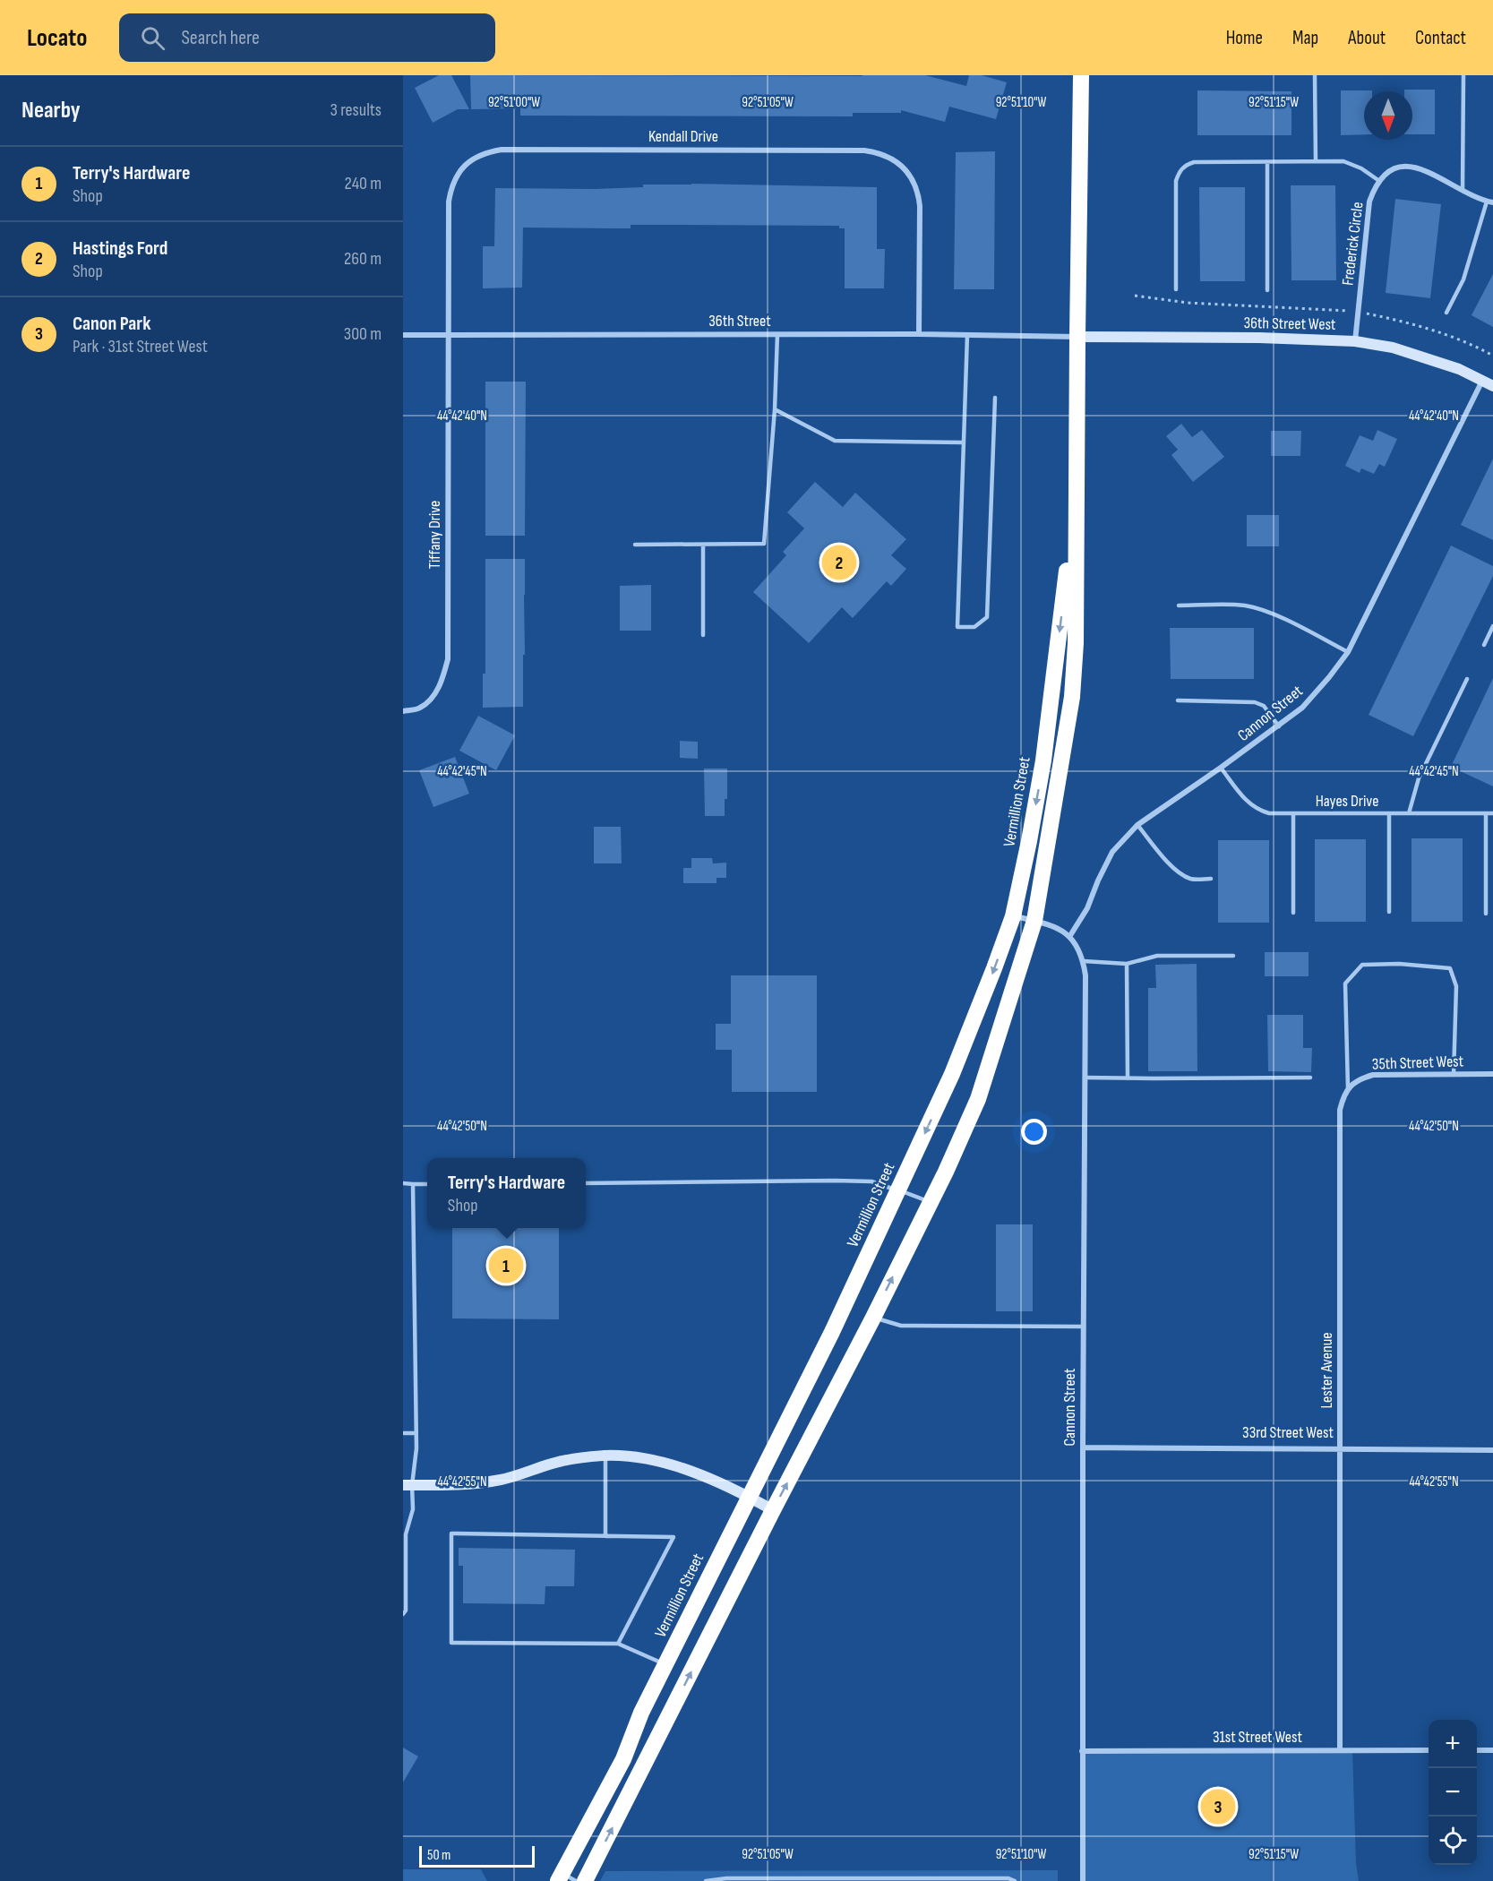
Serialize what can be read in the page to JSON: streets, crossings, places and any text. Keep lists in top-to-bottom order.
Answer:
{
  "streets": {
    "highway": ["Vermillion Street"],
    "street": [
      "Kendall Drive",
      "Frederick Circle",
      "36th Street",
      "36th Street West",
      "Tiffany Drive",
      "Cannon Street",
      "35th Street West",
      "Lester Avenue",
      "33rd Street West",
      "31st Street West"
    ],
    "lane": ["Hayes Drive"]
  },
  "crossings": [
    ["Kendall Drive", "36th Street"],
    ["Kendall Drive", "Tiffany Drive"],
    ["Frederick Circle", "36th Street West"],
    ["36th Street", "36th Street West"],
    ["36th Street", "Tiffany Drive"],
    ["36th Street", "Vermillion Street"],
    ["36th Street West", "Cannon Street"],
    ["36th Street West", "Vermillion Street"],
    ["Cannon Street", "Hayes Drive"],
    ["Cannon Street", "33rd Street West"],
    ["Cannon Street", "31st Street West"],
    ["35th Street West", "Lester Avenue"],
    ["Lester Avenue", "33rd Street West"],
    ["Lester Avenue", "31st Street West"]
  ],
  "scale_bar": "50 m",
  "north": "bottom",
  "page": {
    "header": "Locato",
    "search": "Search here",
    "nav": [
      "Home",
      "Map",
      "About",
      "Contact"
    ],
    "heading": ["Nearby", "3 results"],
    "list": [
      {
        "mark": "1",
        "name": "Terry's Hardware",
        "note": "Shop",
        "value": "240 m"
      },
      {
        "mark": "2",
        "name": "Hastings Ford",
        "note": "Shop",
        "value": "260 m"
      },
      {
        "mark": "3",
        "name": "Canon Park",
        "note": "Park · 31st Street West",
        "value": "300 m"
      }
    ],
    "pins": ["2", "1", "3"],
    "popup": ["Terry's Hardware", "Shop"],
    "map_buttons": ["+", "−"],
    "scale": "50 m"
  },
  "coordinates": [
    "92°51'00\"W",
    "92°51'05\"W",
    "92°51'10\"W",
    "92°51'15\"W",
    "44°42'40\"N",
    "44°42'45\"N",
    "44°42'50\"N",
    "44°42'55\"N"
  ]
}
